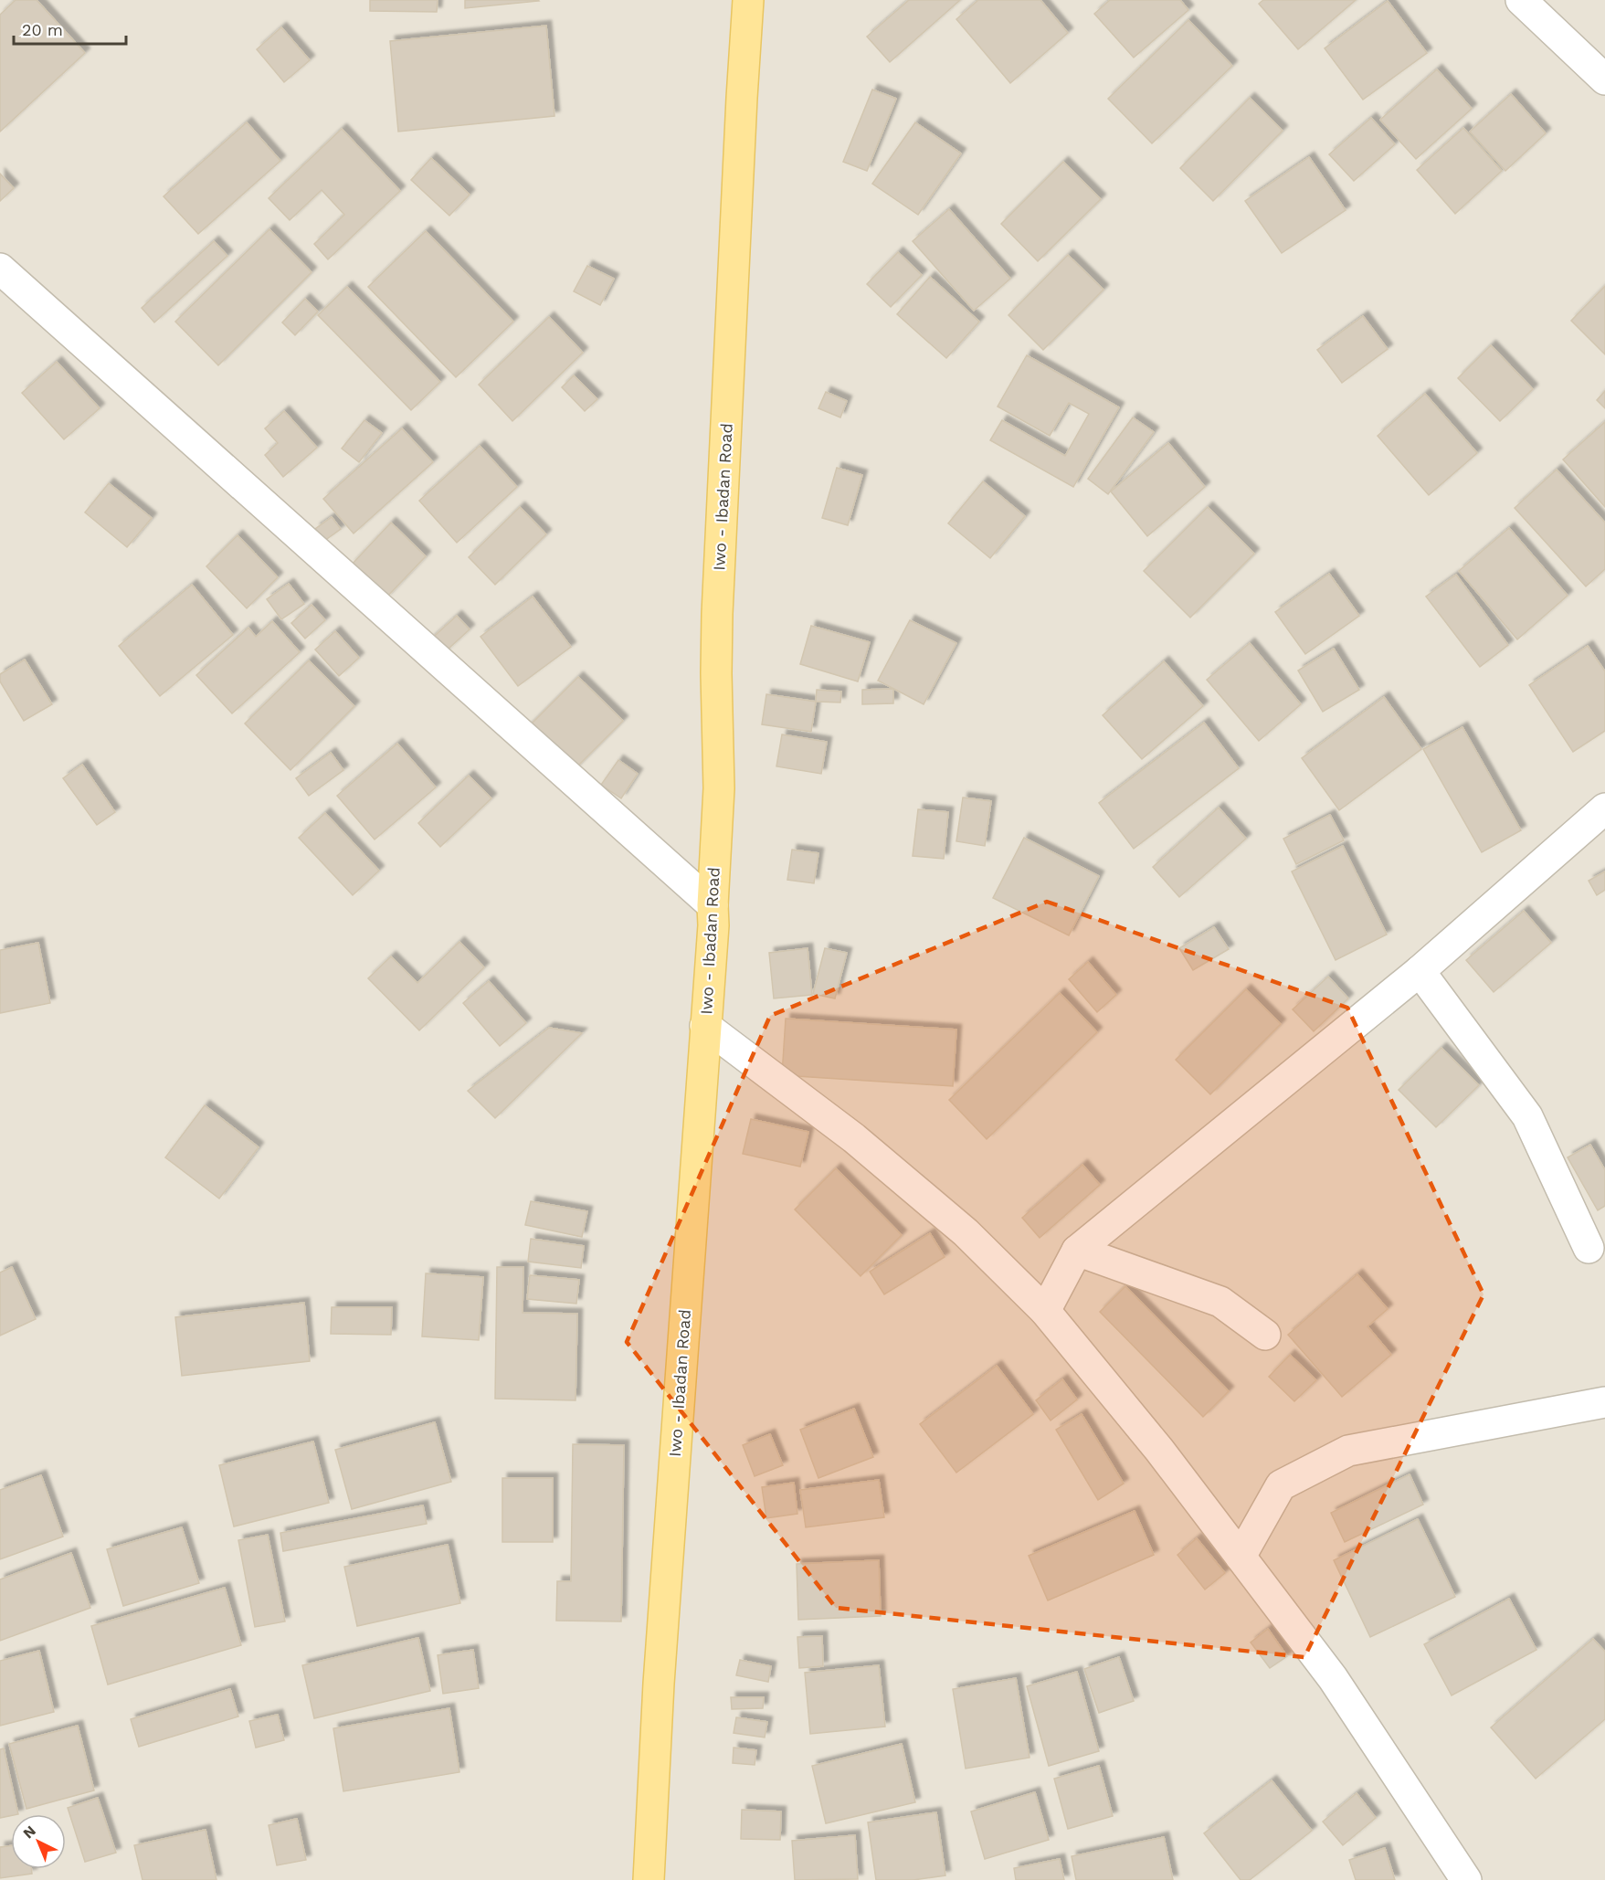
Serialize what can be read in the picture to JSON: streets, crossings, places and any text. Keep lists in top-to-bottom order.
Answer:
{
  "streets": {
    "main road": ["Iwo - Ibadan Road"]
  },
  "scale_bar": "20 m",
  "north": "top left"
}
